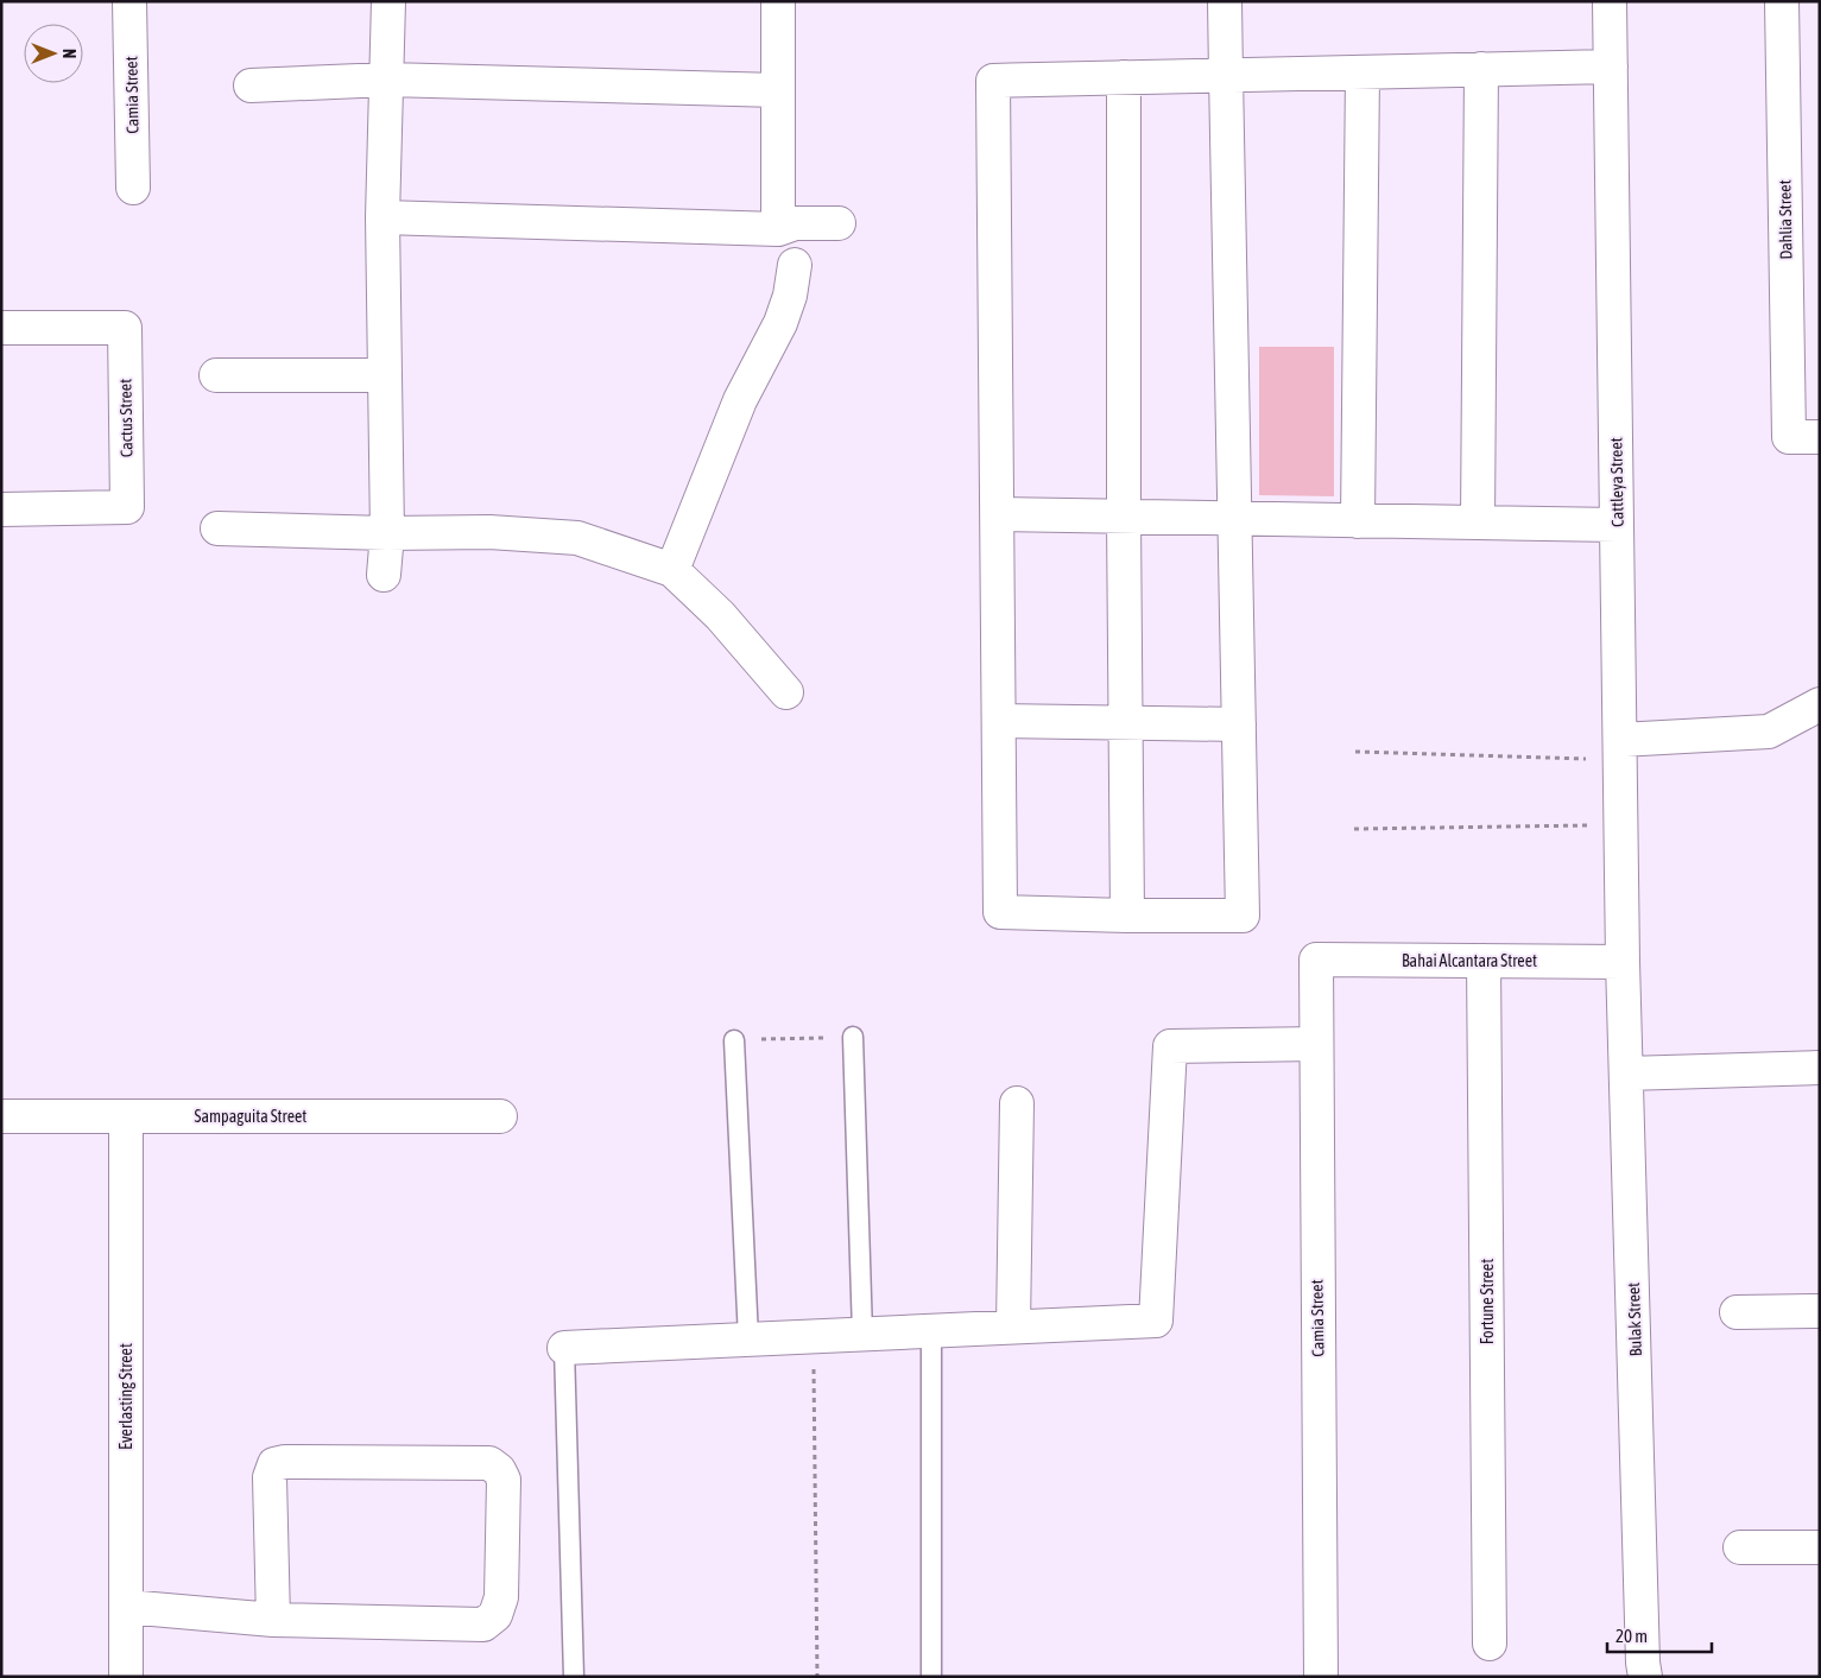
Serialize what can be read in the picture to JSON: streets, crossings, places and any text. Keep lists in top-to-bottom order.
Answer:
{
  "streets": {
    "street": [
      "Camia Street",
      "Dahlia Street",
      "Cactus Street",
      "Cattleya Street",
      "Bahai Alcantara Street",
      "Sampaguita Street",
      "Fortune Street",
      "Bulak Street",
      "Everlasting Street"
    ]
  },
  "crossings": [
    ["Camia Street", "Bahai Alcantara Street"],
    ["Cattleya Street", "Bahai Alcantara Street"],
    ["Cattleya Street", "Bulak Street"],
    ["Bahai Alcantara Street", "Fortune Street"],
    ["Bahai Alcantara Street", "Bulak Street"],
    ["Sampaguita Street", "Everlasting Street"]
  ],
  "scale_bar": "20 m",
  "north": "right"
}
